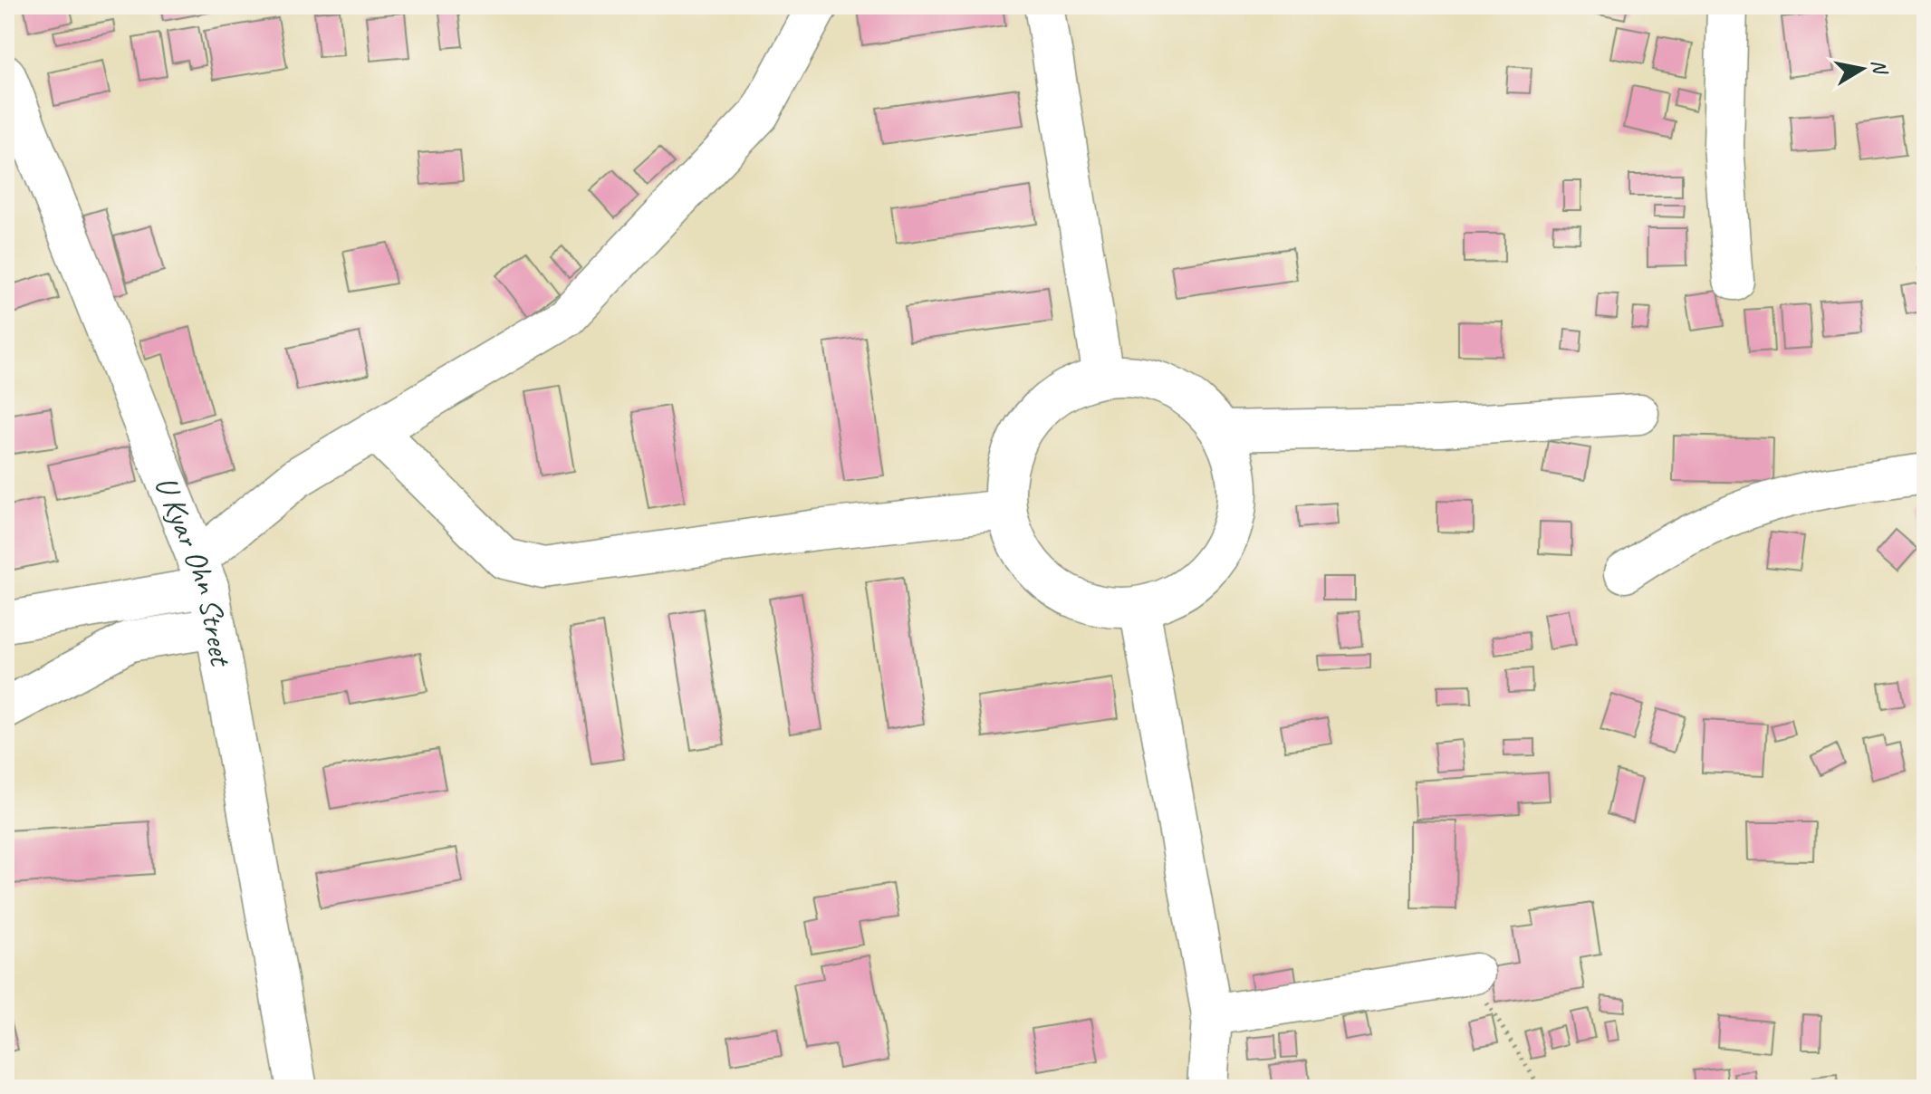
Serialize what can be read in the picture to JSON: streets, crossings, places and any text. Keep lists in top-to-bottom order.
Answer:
{
  "streets": {
    "street": ["U Kyar Ohn Street"]
  },
  "north": "right"
}
